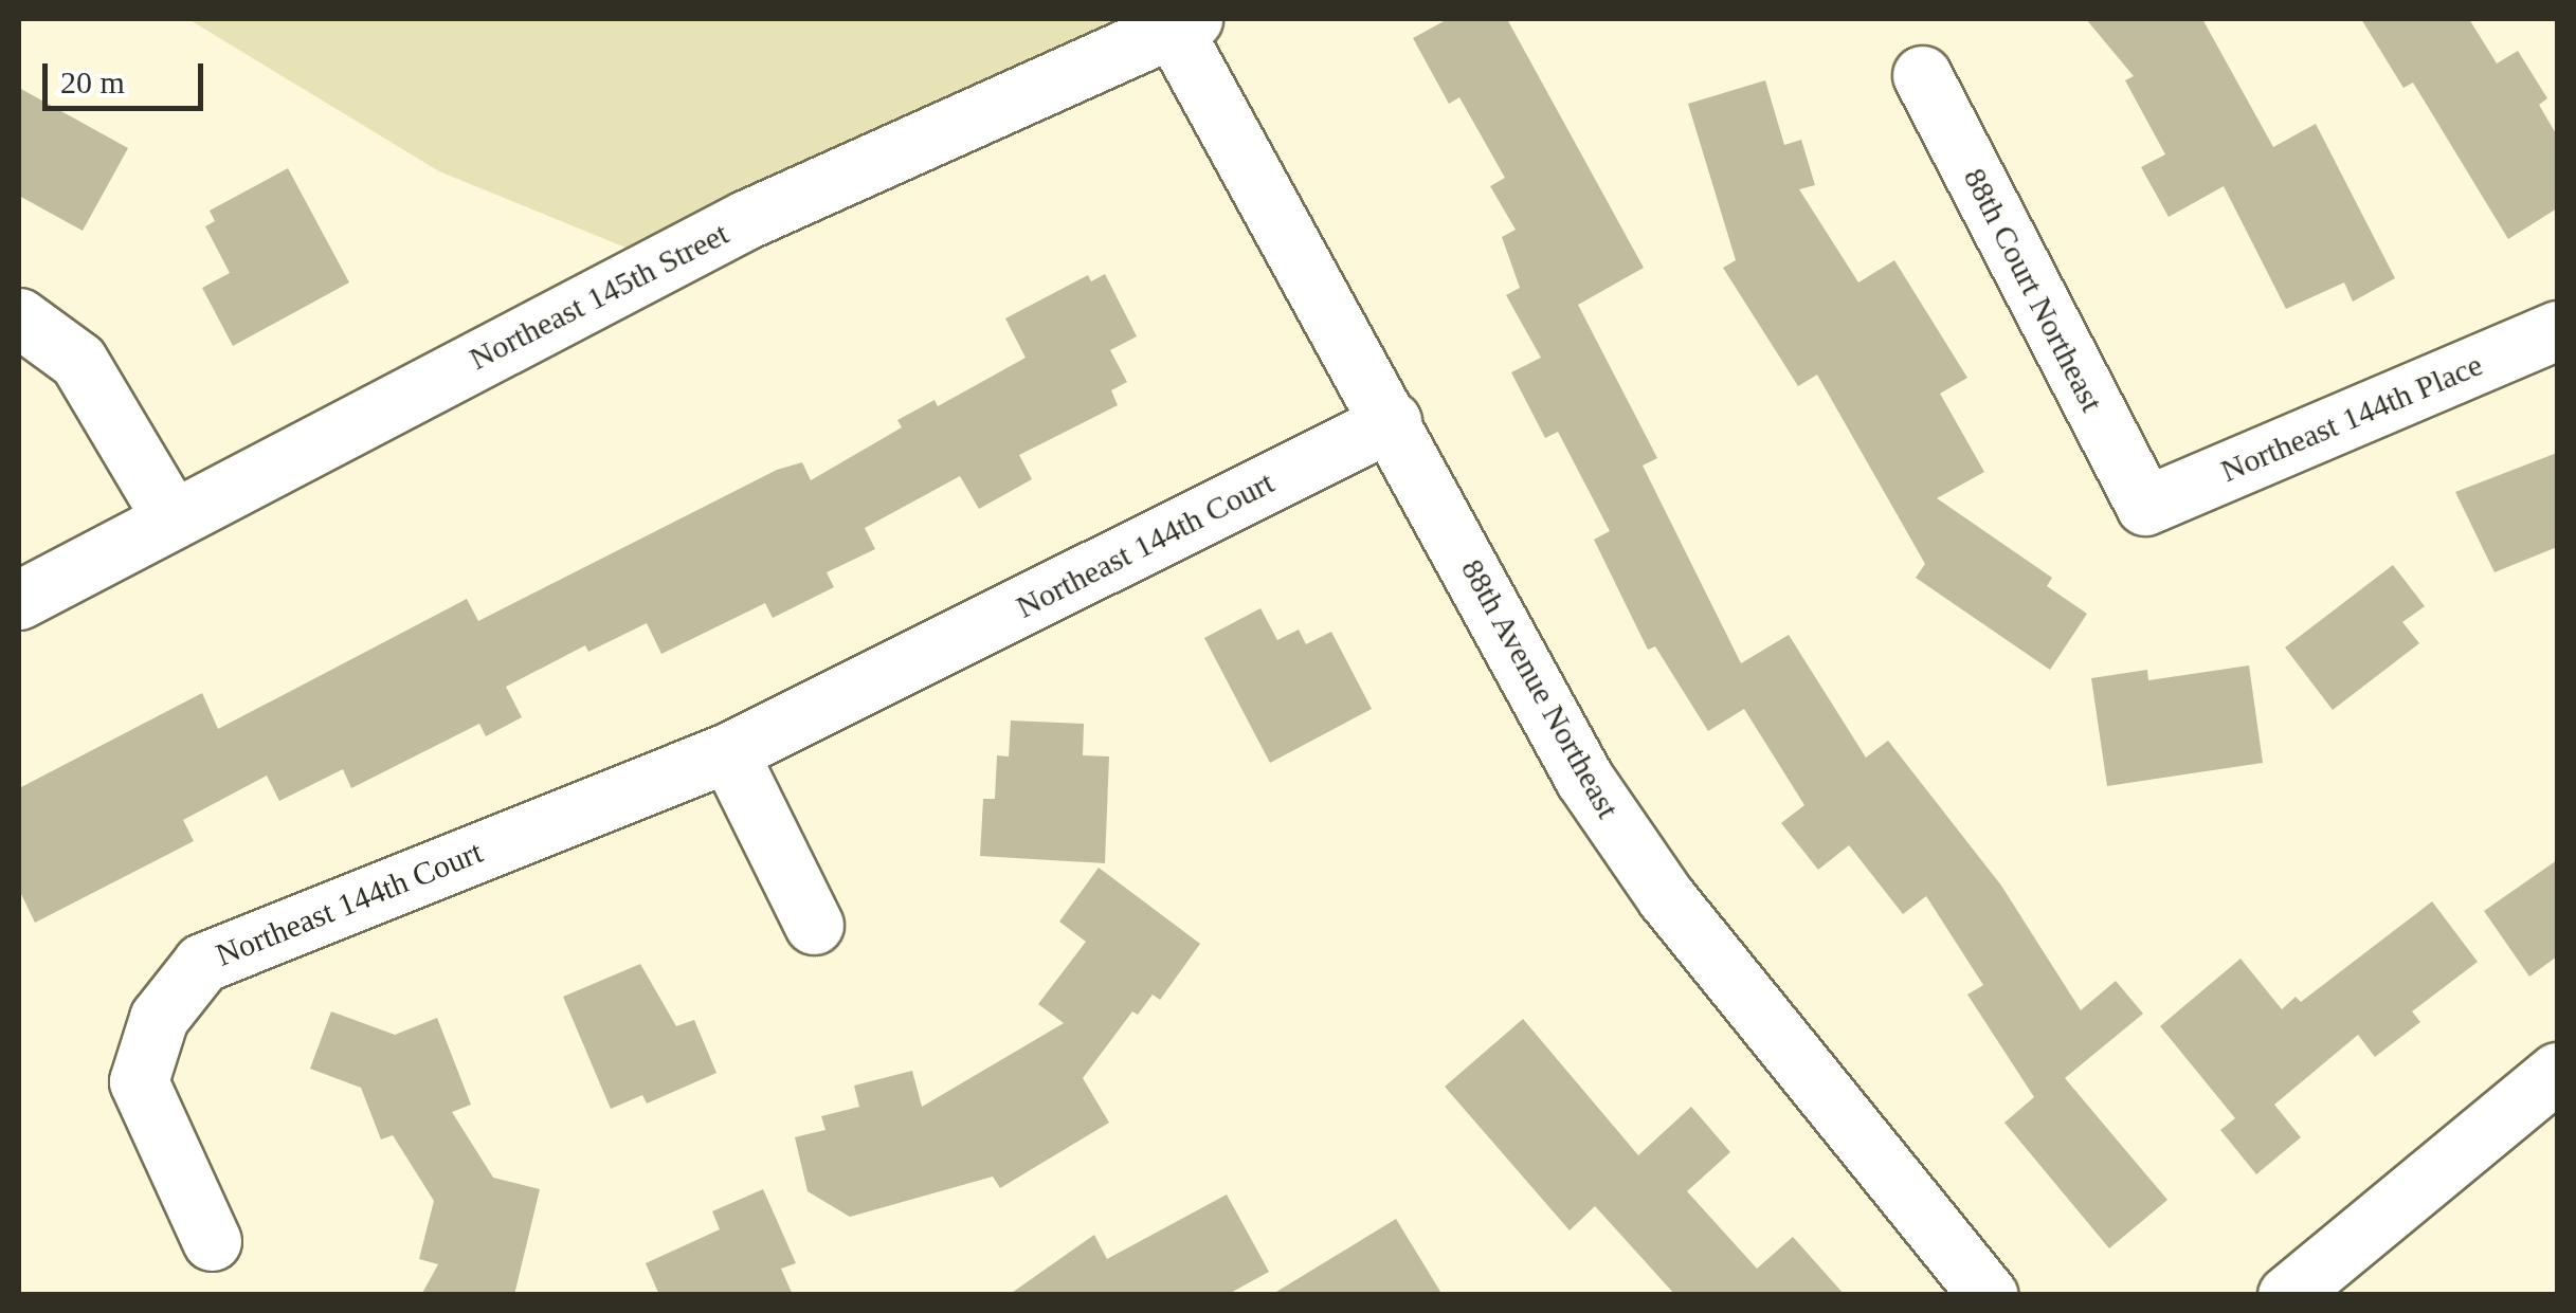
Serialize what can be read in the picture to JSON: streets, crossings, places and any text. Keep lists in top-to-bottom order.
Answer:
{
  "streets": {
    "street": [
      "88th Court Northeast",
      "Northeast 145th Street",
      "Northeast 144th Place",
      "Northeast 144th Court",
      "88th Avenue Northeast"
    ]
  },
  "crossings": [
    ["88th Court Northeast", "Northeast 144th Place"],
    ["Northeast 145th Street", "88th Avenue Northeast"],
    ["Northeast 144th Court", "88th Avenue Northeast"]
  ],
  "scale_bar": "20 m"
}
